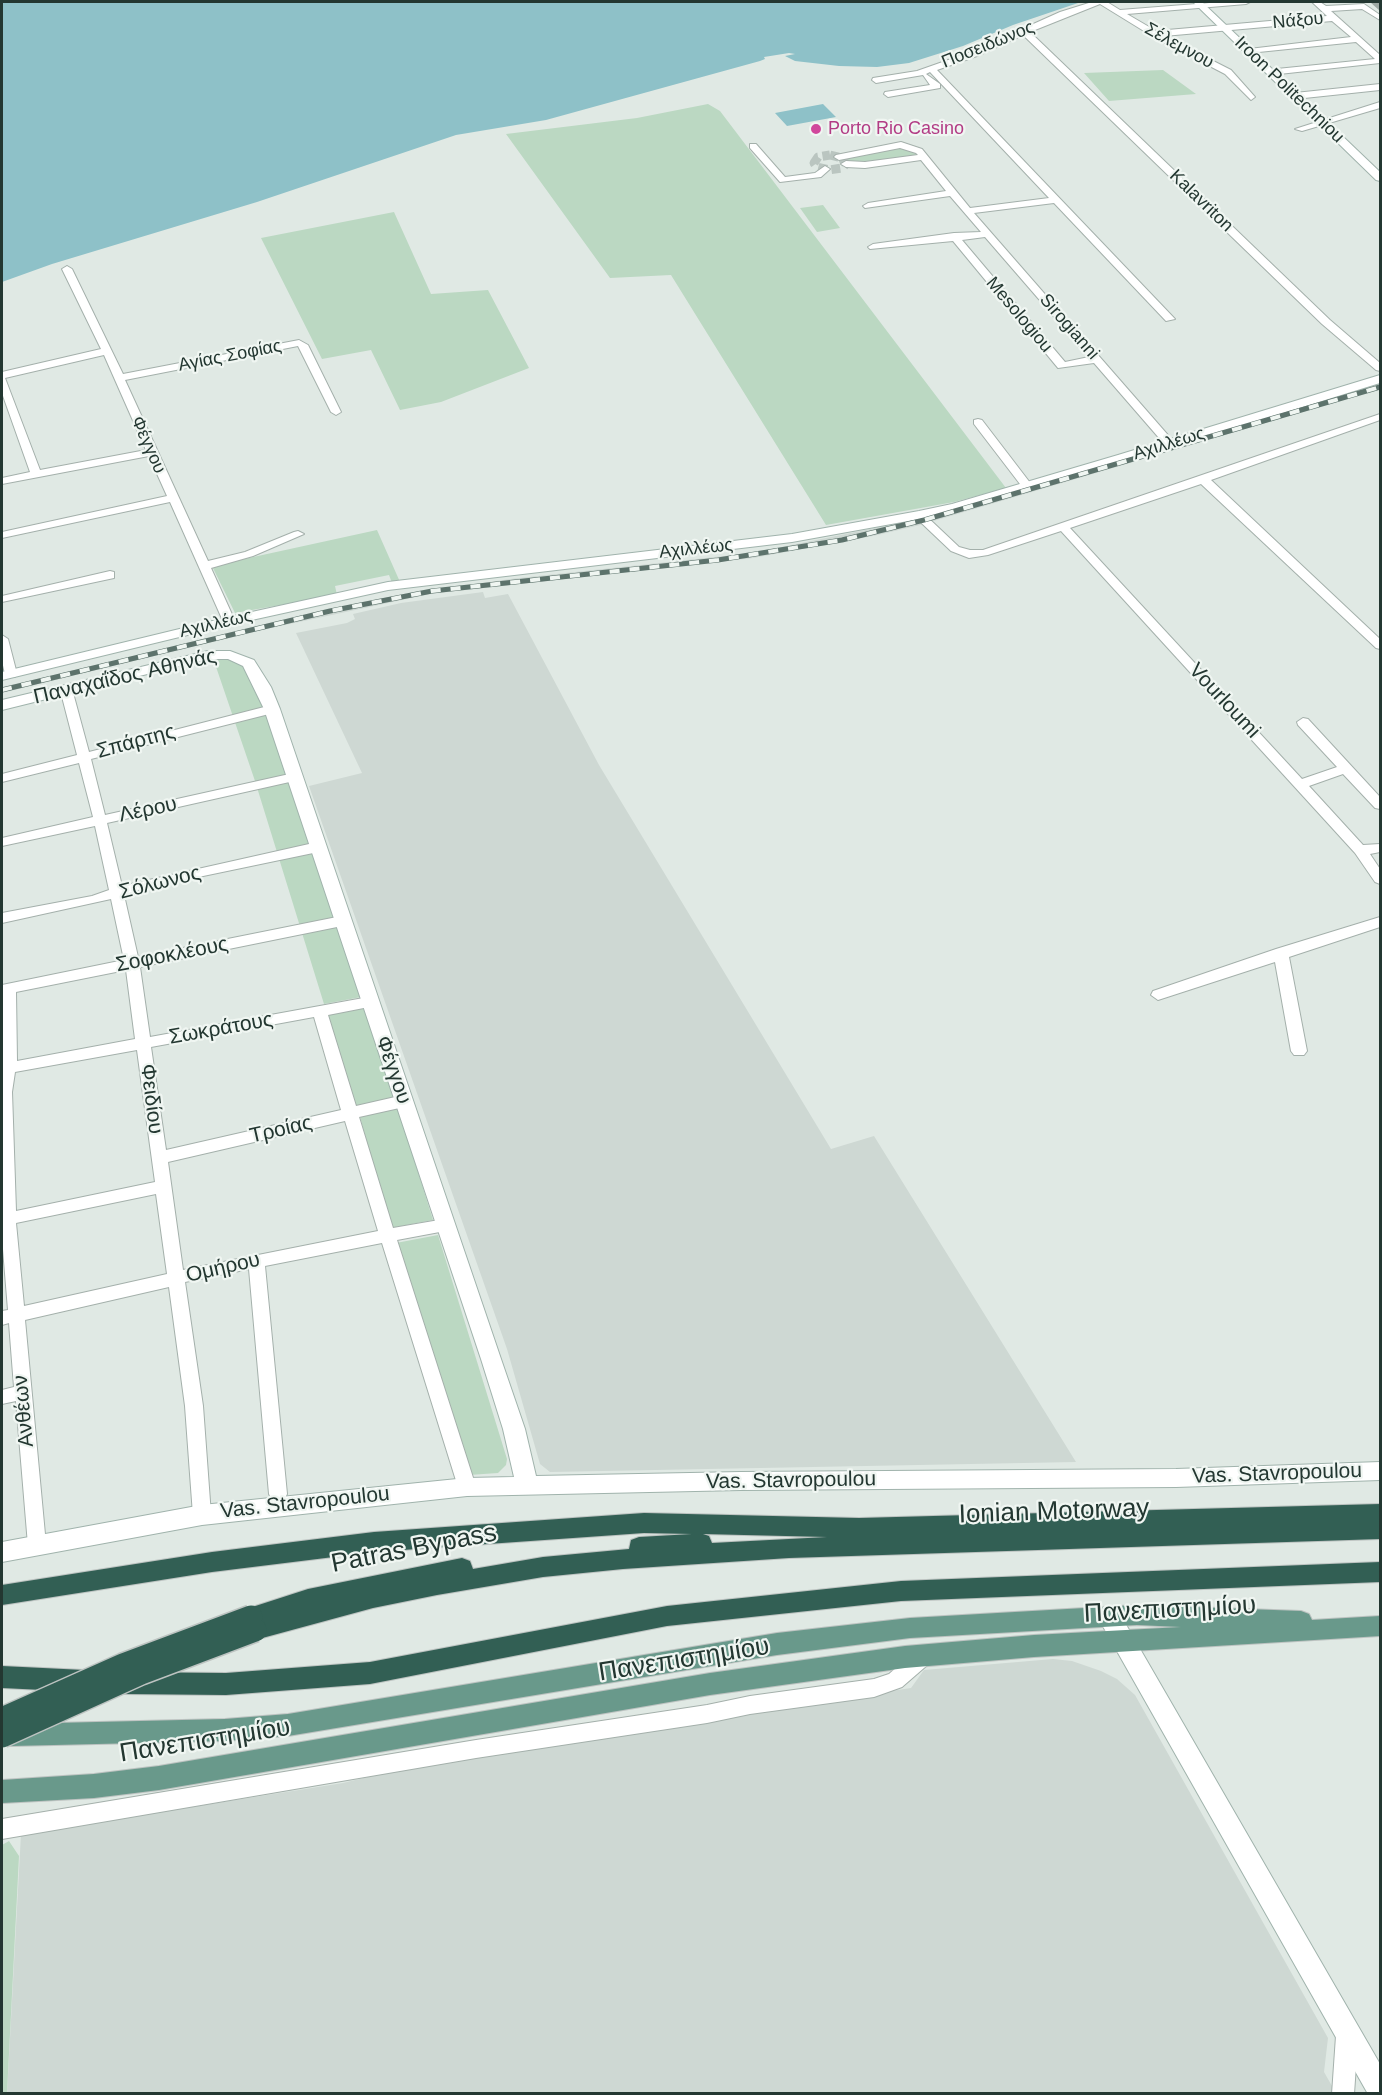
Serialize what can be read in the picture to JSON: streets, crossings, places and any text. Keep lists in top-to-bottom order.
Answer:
{
  "streets": {
    "highway": ["Ionian Motorway", "Patras Bypass"],
    "main road": ["Πανεπιστημίου"],
    "street": [
      "Νάξου",
      "Ποσειδώνος",
      "Σέλεμνου",
      "Iroon Politechniou",
      "Kalavriton",
      "Mesologiou",
      "Sirogianni",
      "Αγίας Σοφίας",
      "Αχιλλέως",
      "Φέγγου",
      "Παναχαΐδος Αθηνάς",
      "Vourloumi",
      "Σπάρτης",
      "Λέρου",
      "Σόλωνος",
      "Σοφοκλέους",
      "Σωκράτους",
      "Φειδίου",
      "Τροίας",
      "Ομήρου",
      "Ανθέων",
      "Vas. Stavropoulou"
    ]
  },
  "crossings": [
    ["Νάξου", "Σέλεμνου"],
    ["Νάξου", "Iroon Politechniou"],
    ["Ποσειδώνος", "Σέλεμνου"],
    ["Ποσειδώνος", "Kalavriton"],
    ["Mesologiou", "Sirogianni"],
    ["Sirogianni", "Αχιλλέως"],
    ["Αγίας Σοφίας", "Φέγγου"],
    ["Αχιλλέως", "Φέγγου"],
    ["Φέγγου", "Παναχαΐδος Αθηνάς"],
    ["Φέγγου", "Σπάρτης"],
    ["Φέγγου", "Λέρου"],
    ["Φέγγου", "Σόλωνος"],
    ["Φέγγου", "Σοφοκλέους"],
    ["Φέγγου", "Σωκράτους"],
    ["Φέγγου", "Τροίας"],
    ["Φέγγου", "Ομήρου"],
    ["Φέγγου", "Vas. Stavropoulou"],
    ["Παναχαΐδος Αθηνάς", "Φειδίου"],
    ["Σπάρτης", "Φειδίου"],
    ["Λέρου", "Φειδίου"],
    ["Σόλωνος", "Φειδίου"],
    ["Σοφοκλέους", "Φειδίου"],
    ["Σοφοκλέους", "Ανθέων"],
    ["Σωκράτους", "Φειδίου"],
    ["Σωκράτους", "Ανθέων"],
    ["Φειδίου", "Τροίας"],
    ["Φειδίου", "Ομήρου"],
    ["Φειδίου", "Vas. Stavropoulou"],
    ["Ομήρου", "Ανθέων"],
    ["Ανθέων", "Vas. Stavropoulou"],
    ["Ionian Motorway", "Patras Bypass"],
    ["Patras Bypass", "Πανεπιστημίου"]
  ],
  "places": ["Porto Rio Casino"]
}
